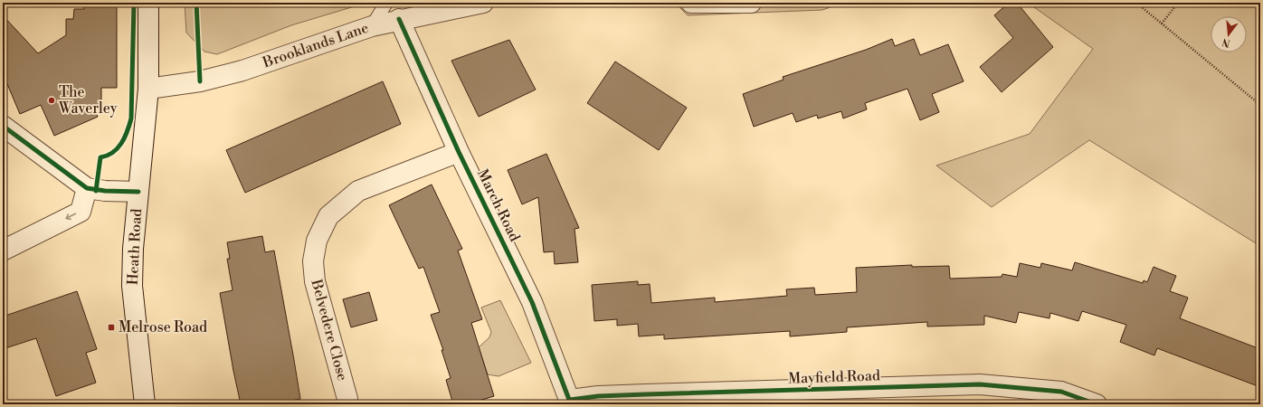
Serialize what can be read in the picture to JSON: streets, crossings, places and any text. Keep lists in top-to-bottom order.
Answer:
{
  "streets": {
    "street": [
      "Brooklands Lane",
      "March Road",
      "Heath Road",
      "Belvedere Close",
      "Mayfield Road"
    ]
  },
  "crossings": [
    ["Brooklands Lane", "March Road"],
    ["Brooklands Lane", "Heath Road"],
    ["March Road", "Belvedere Close"],
    ["March Road", "Mayfield Road"]
  ],
  "places": {
    "other": ["The Waverley"],
    "transit": ["Melrose Road"]
  },
  "north": "bottom"
}
